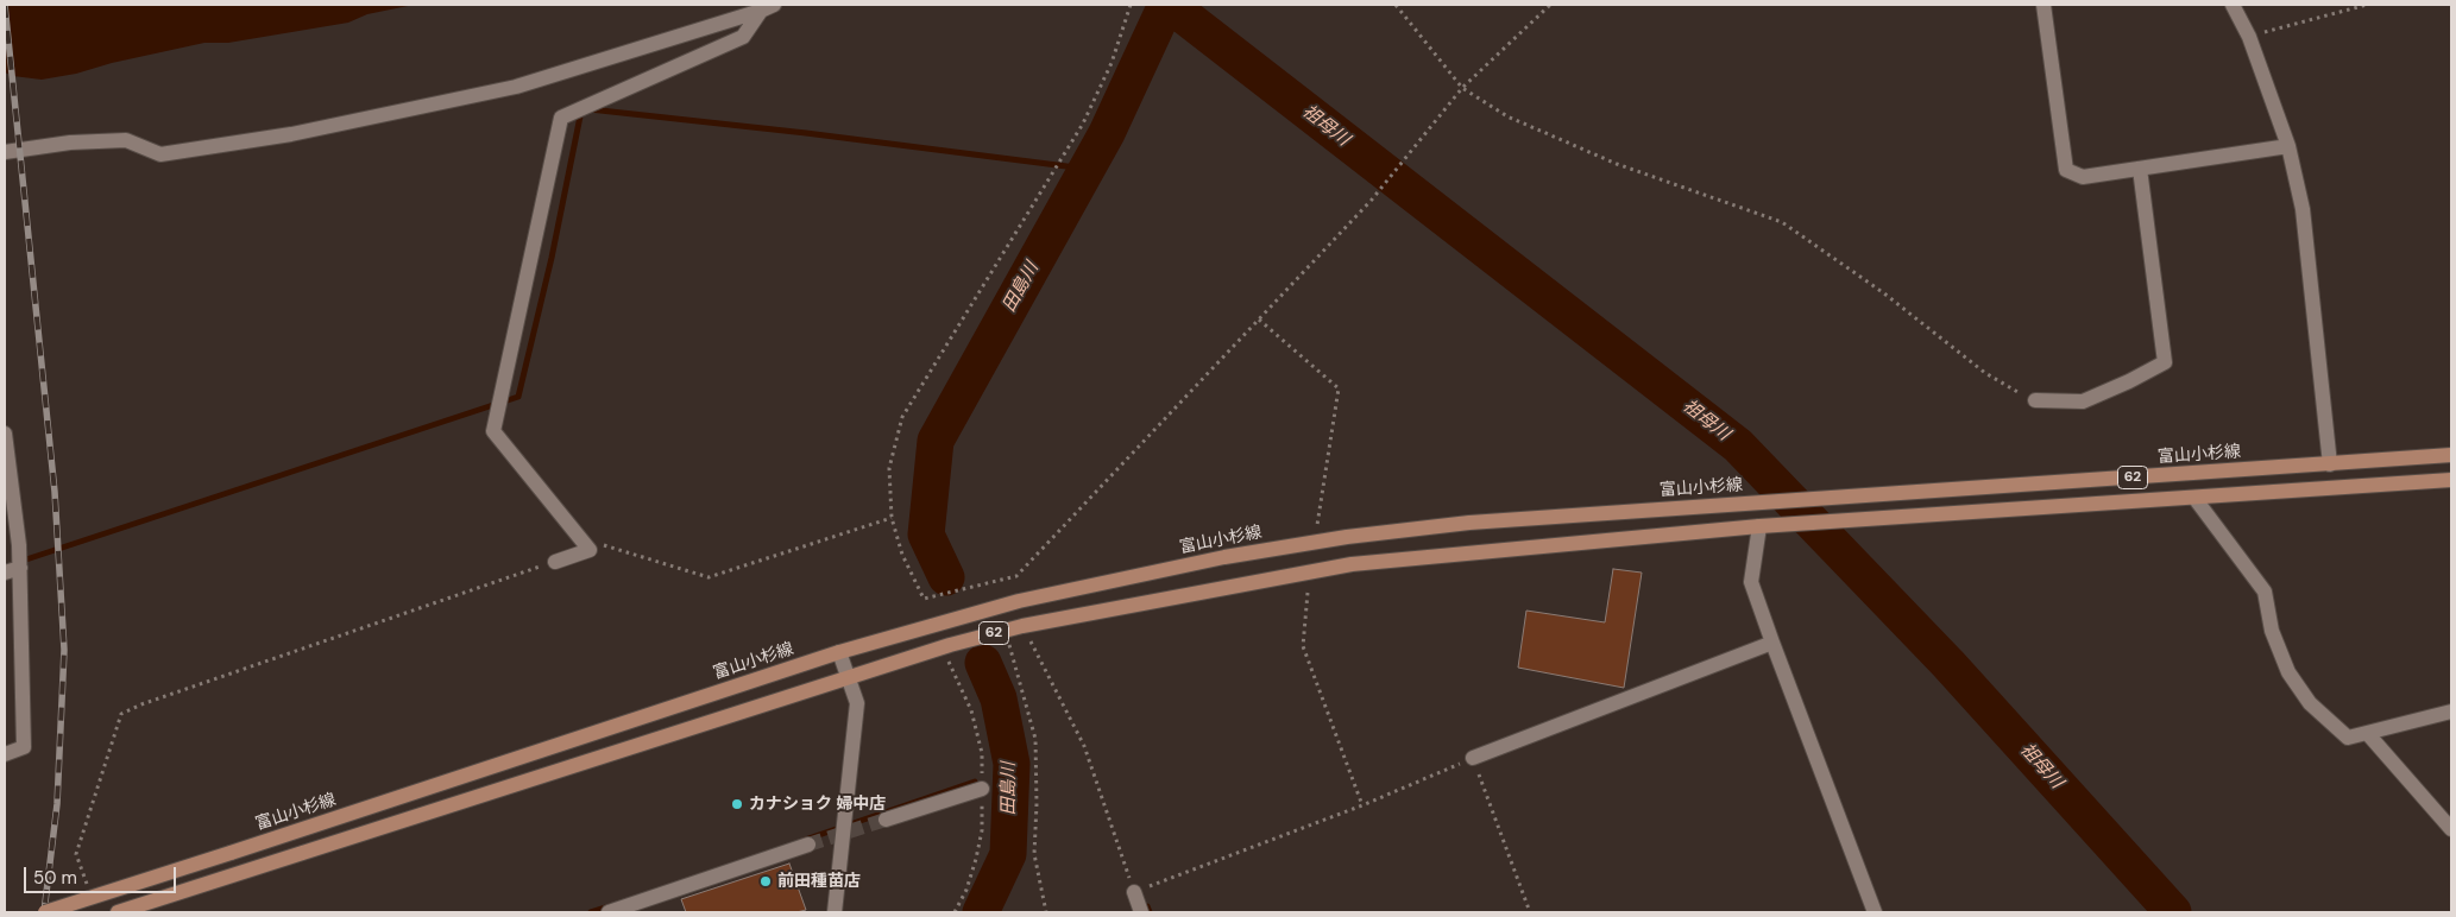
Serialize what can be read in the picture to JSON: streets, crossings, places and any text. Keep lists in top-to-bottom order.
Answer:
{
  "streets": {
    "main road": ["富山小杉線", "62"]
  },
  "water": ["祖母川", "田島川"],
  "places": ["カナショク 婦中店", "前田種苗店"],
  "scale_bar": "50 m"
}
